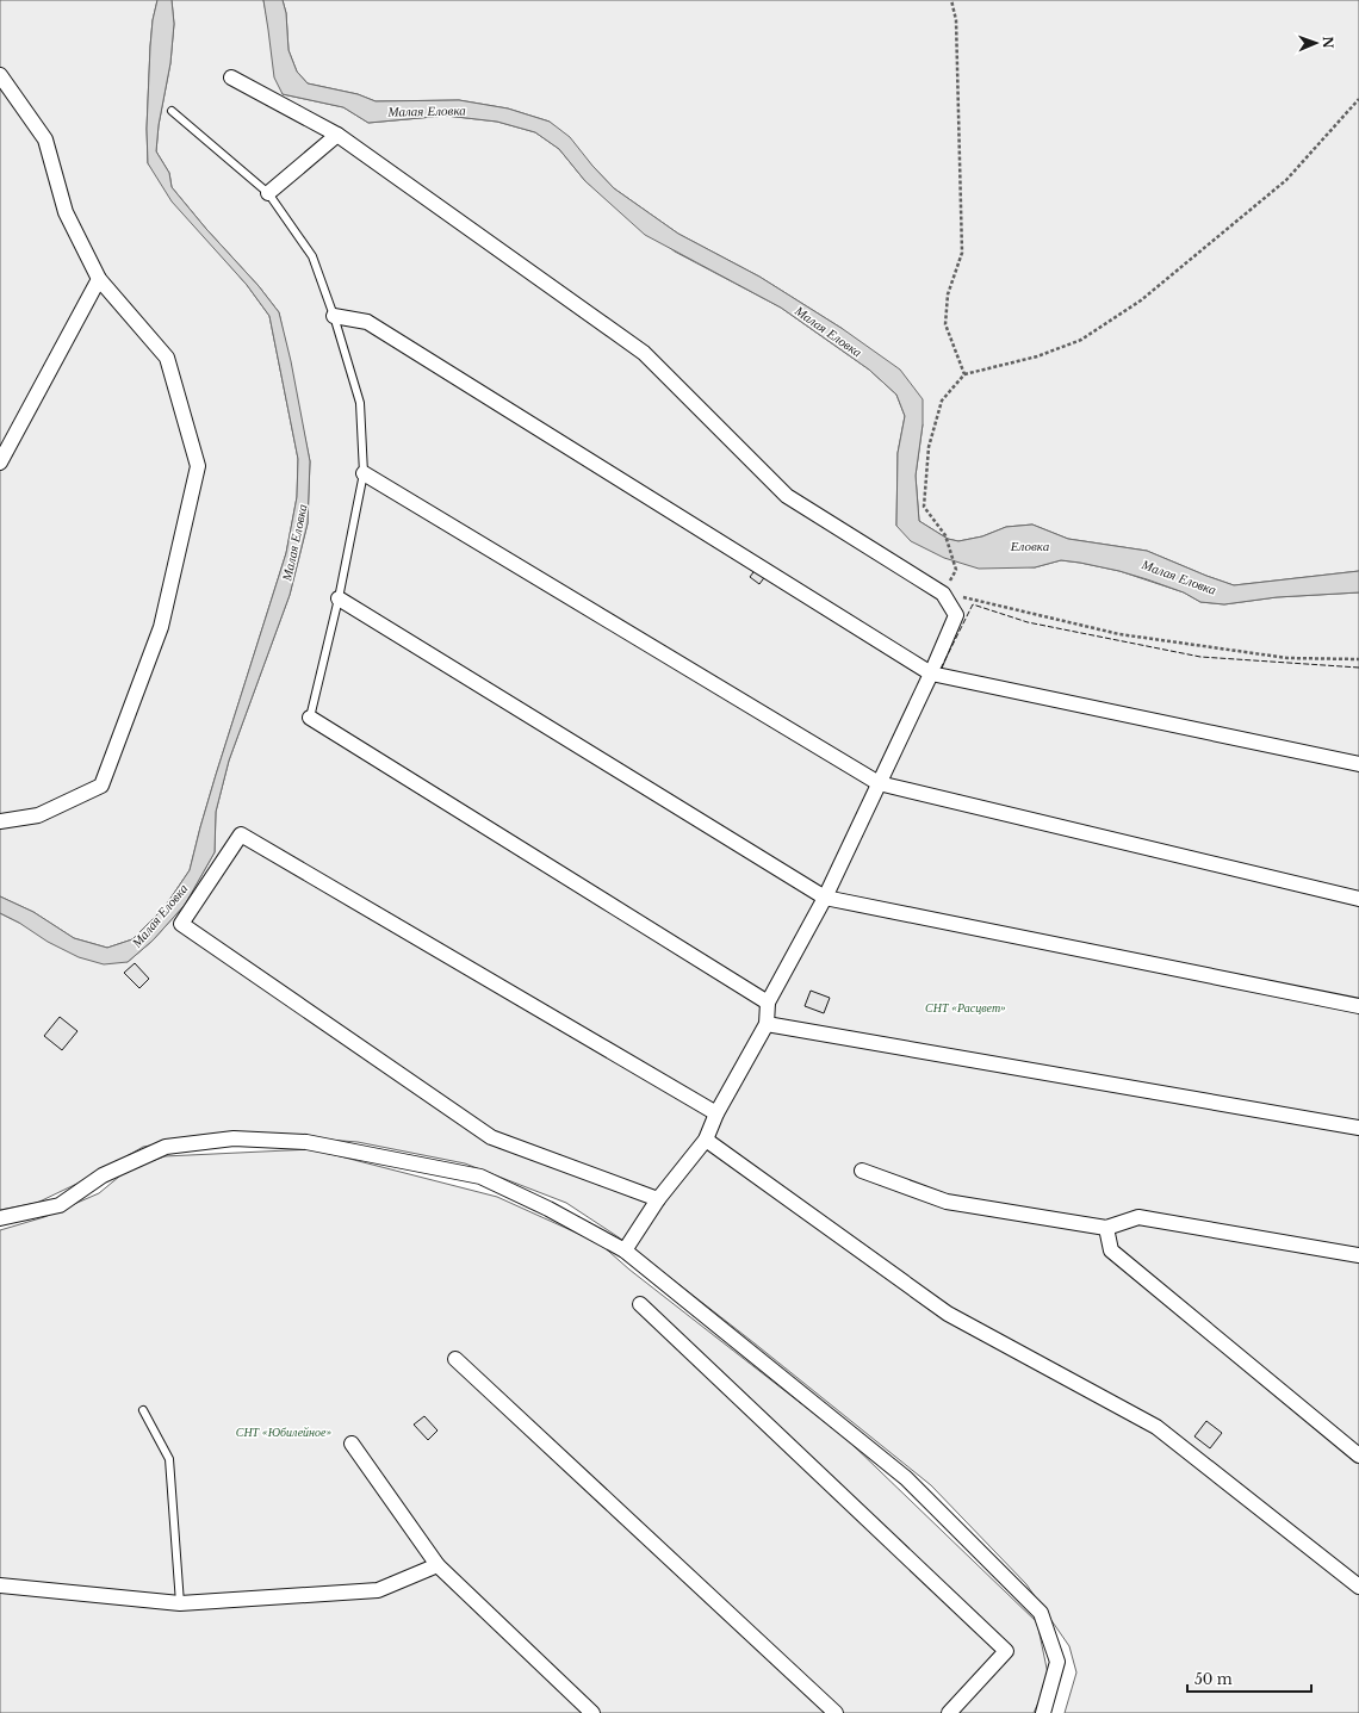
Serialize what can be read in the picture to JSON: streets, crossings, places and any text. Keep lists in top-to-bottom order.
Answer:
{
  "water": ["Малая Еловка", "Еловка"],
  "parks": ["СНТ «Расцвет»", "СНТ «Юбилейное»"],
  "scale_bar": "50 m",
  "north": "right"
}
